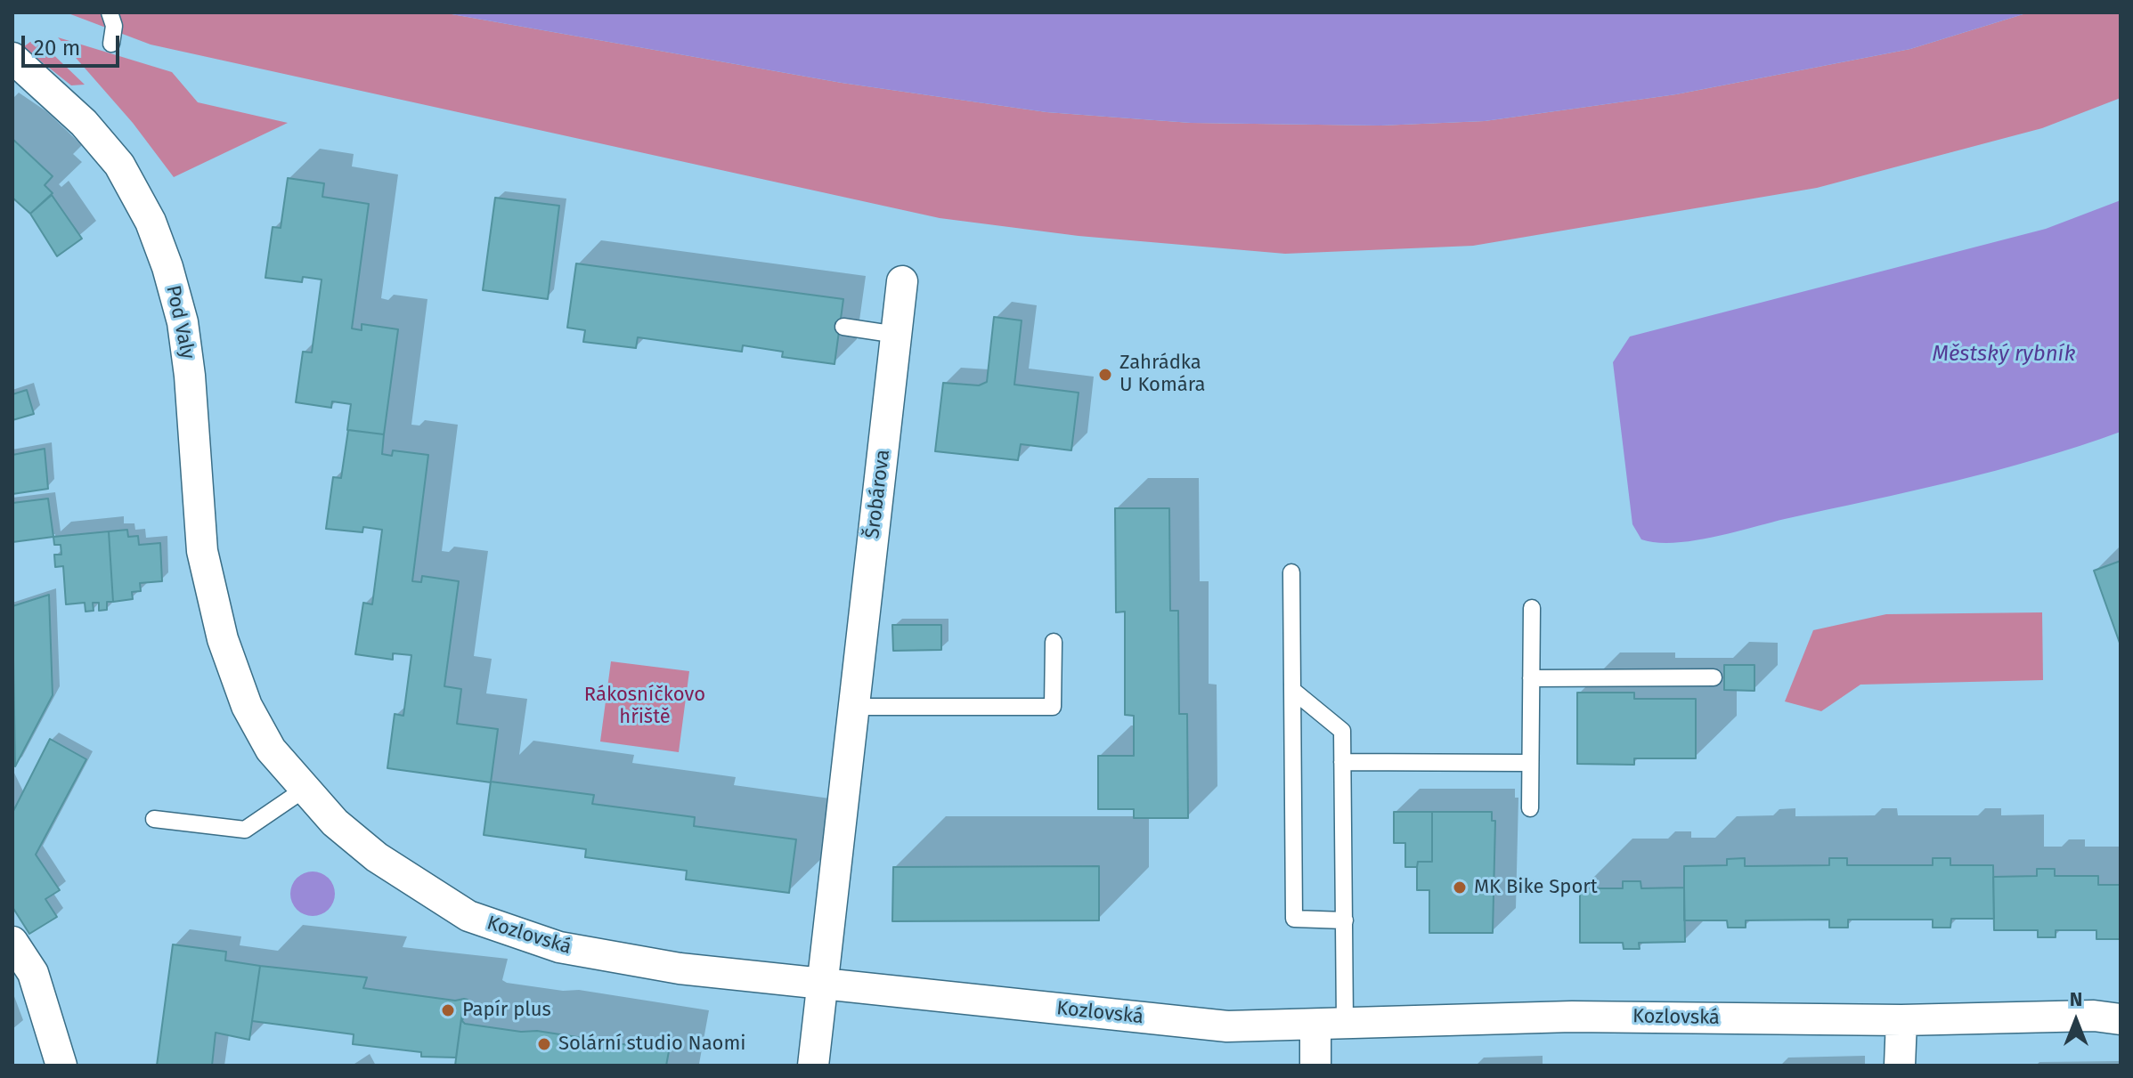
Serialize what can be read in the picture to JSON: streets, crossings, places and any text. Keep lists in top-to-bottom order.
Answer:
{
  "streets": {
    "street": ["Pod Valy", "Šrobárova", "Kozlovská"]
  },
  "crossings": [
    ["Pod Valy", "Kozlovská"],
    ["Šrobárova", "Kozlovská"]
  ],
  "water": ["Městský rybník"],
  "parks": ["Rákosníčkovo hřiště"],
  "places": [
    "Zahrádka U Komára",
    "MK Bike Sport",
    "Papír plus",
    "Solární studio Naomi"
  ],
  "scale_bar": "20 m",
  "north": "top"
}
